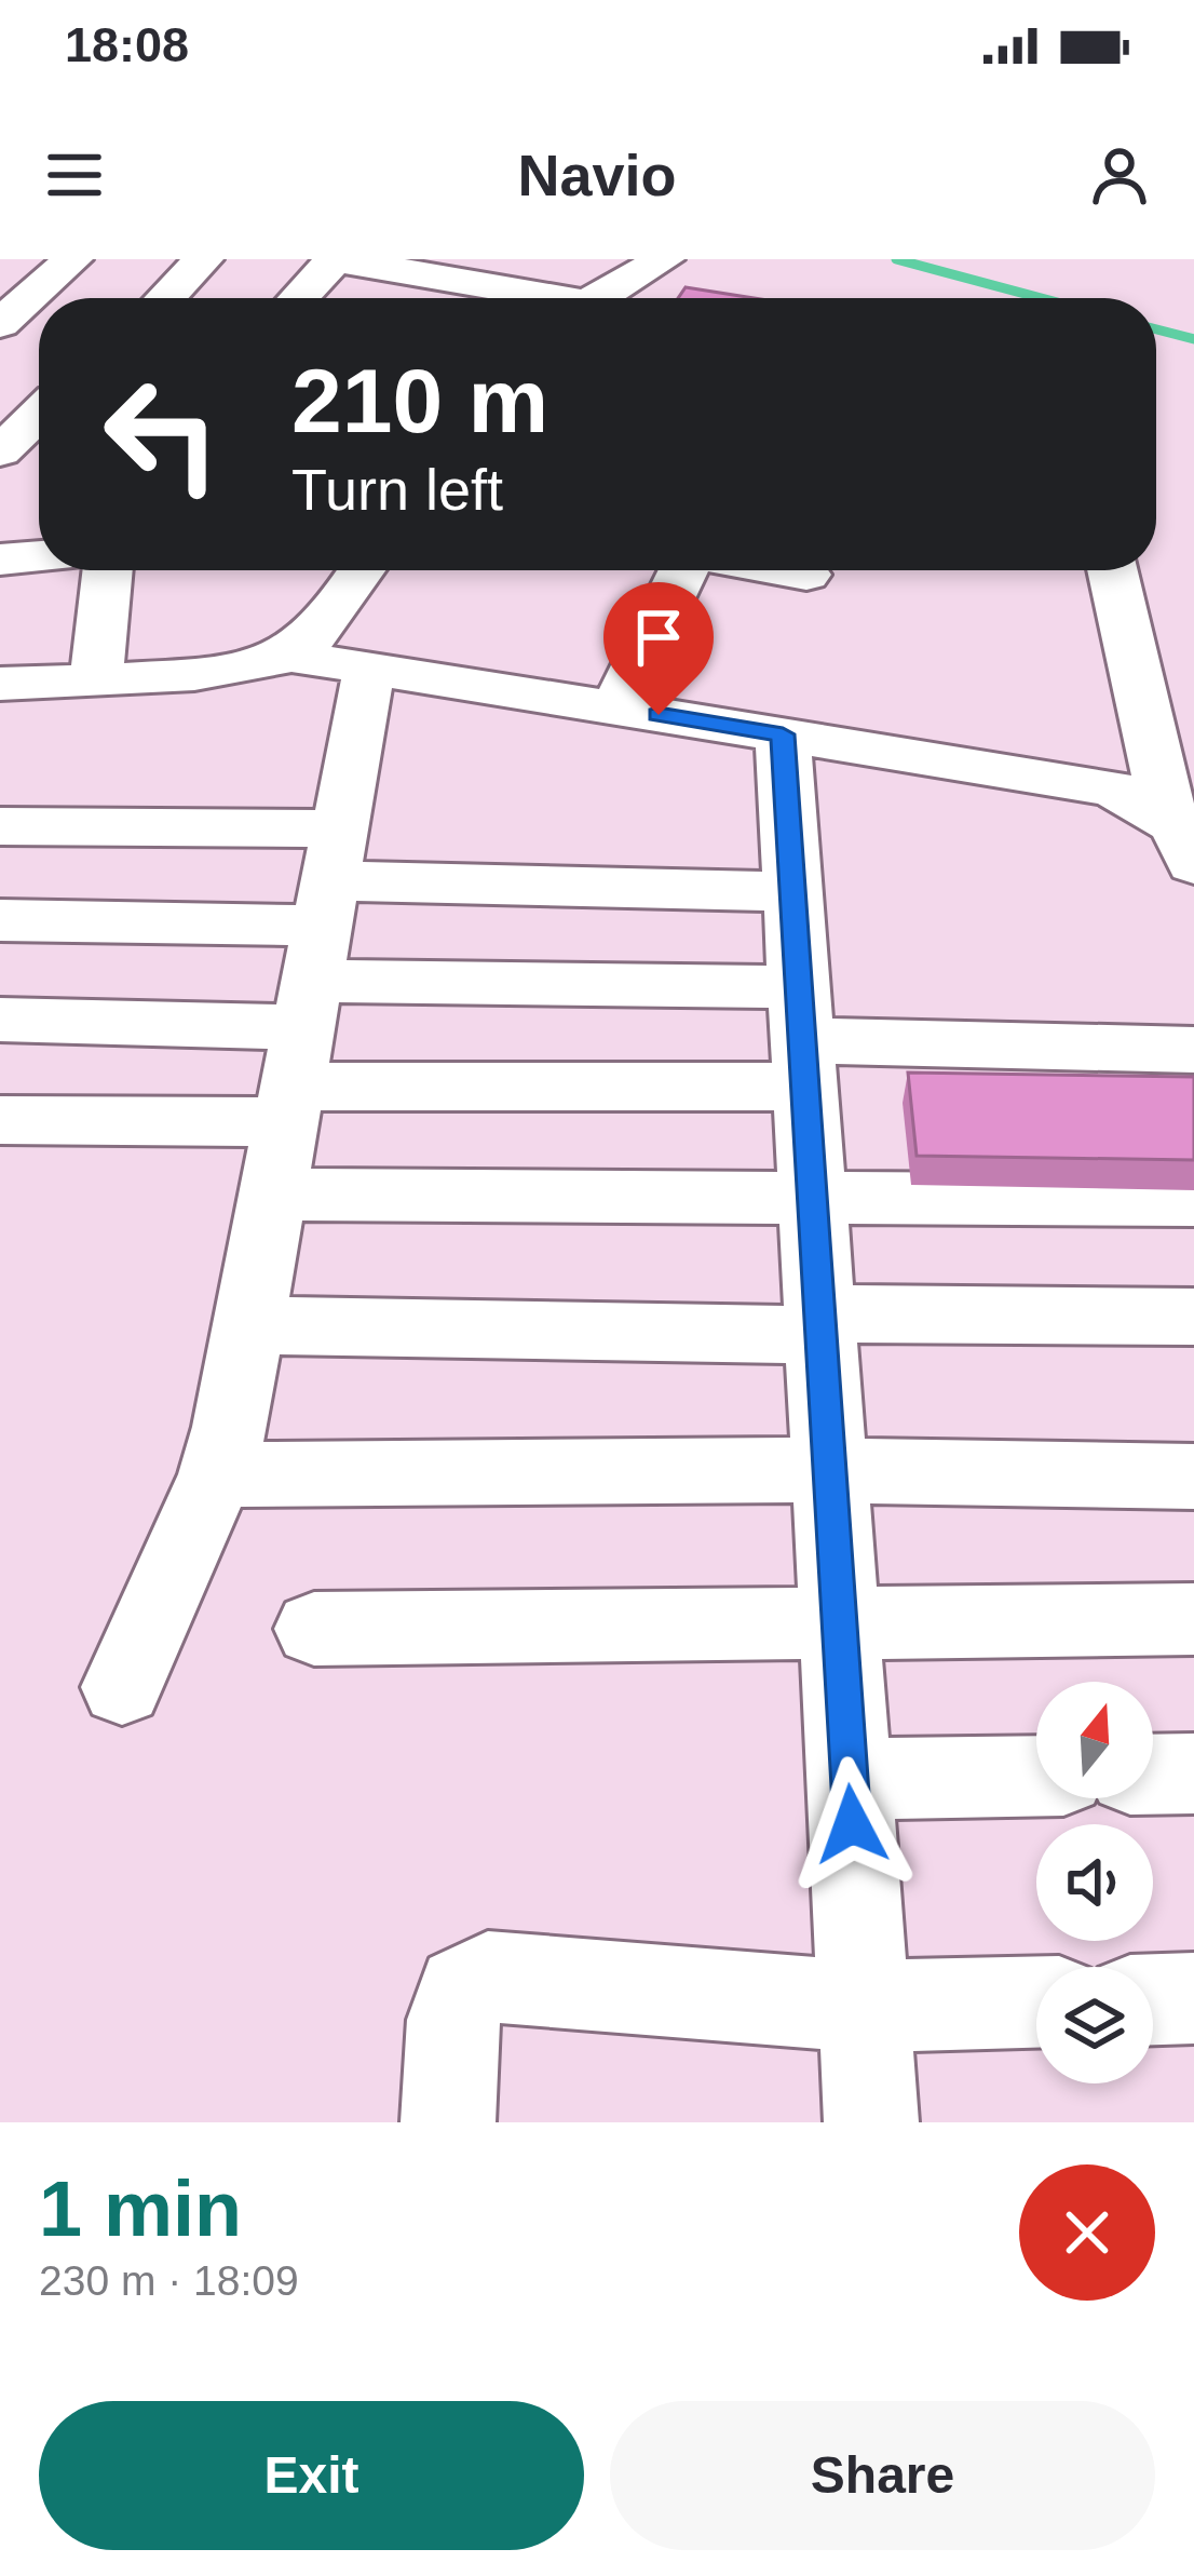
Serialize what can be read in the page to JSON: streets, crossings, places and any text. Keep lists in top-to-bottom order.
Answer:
{
  "north": "top",
  "page": {
    "status": "18:08",
    "header": "Navio",
    "turn": ["210 m", "Turn left"],
    "heading": ["1 min", "230 m · 18:09"],
    "buttons": ["Exit", "Share"]
  }
}
